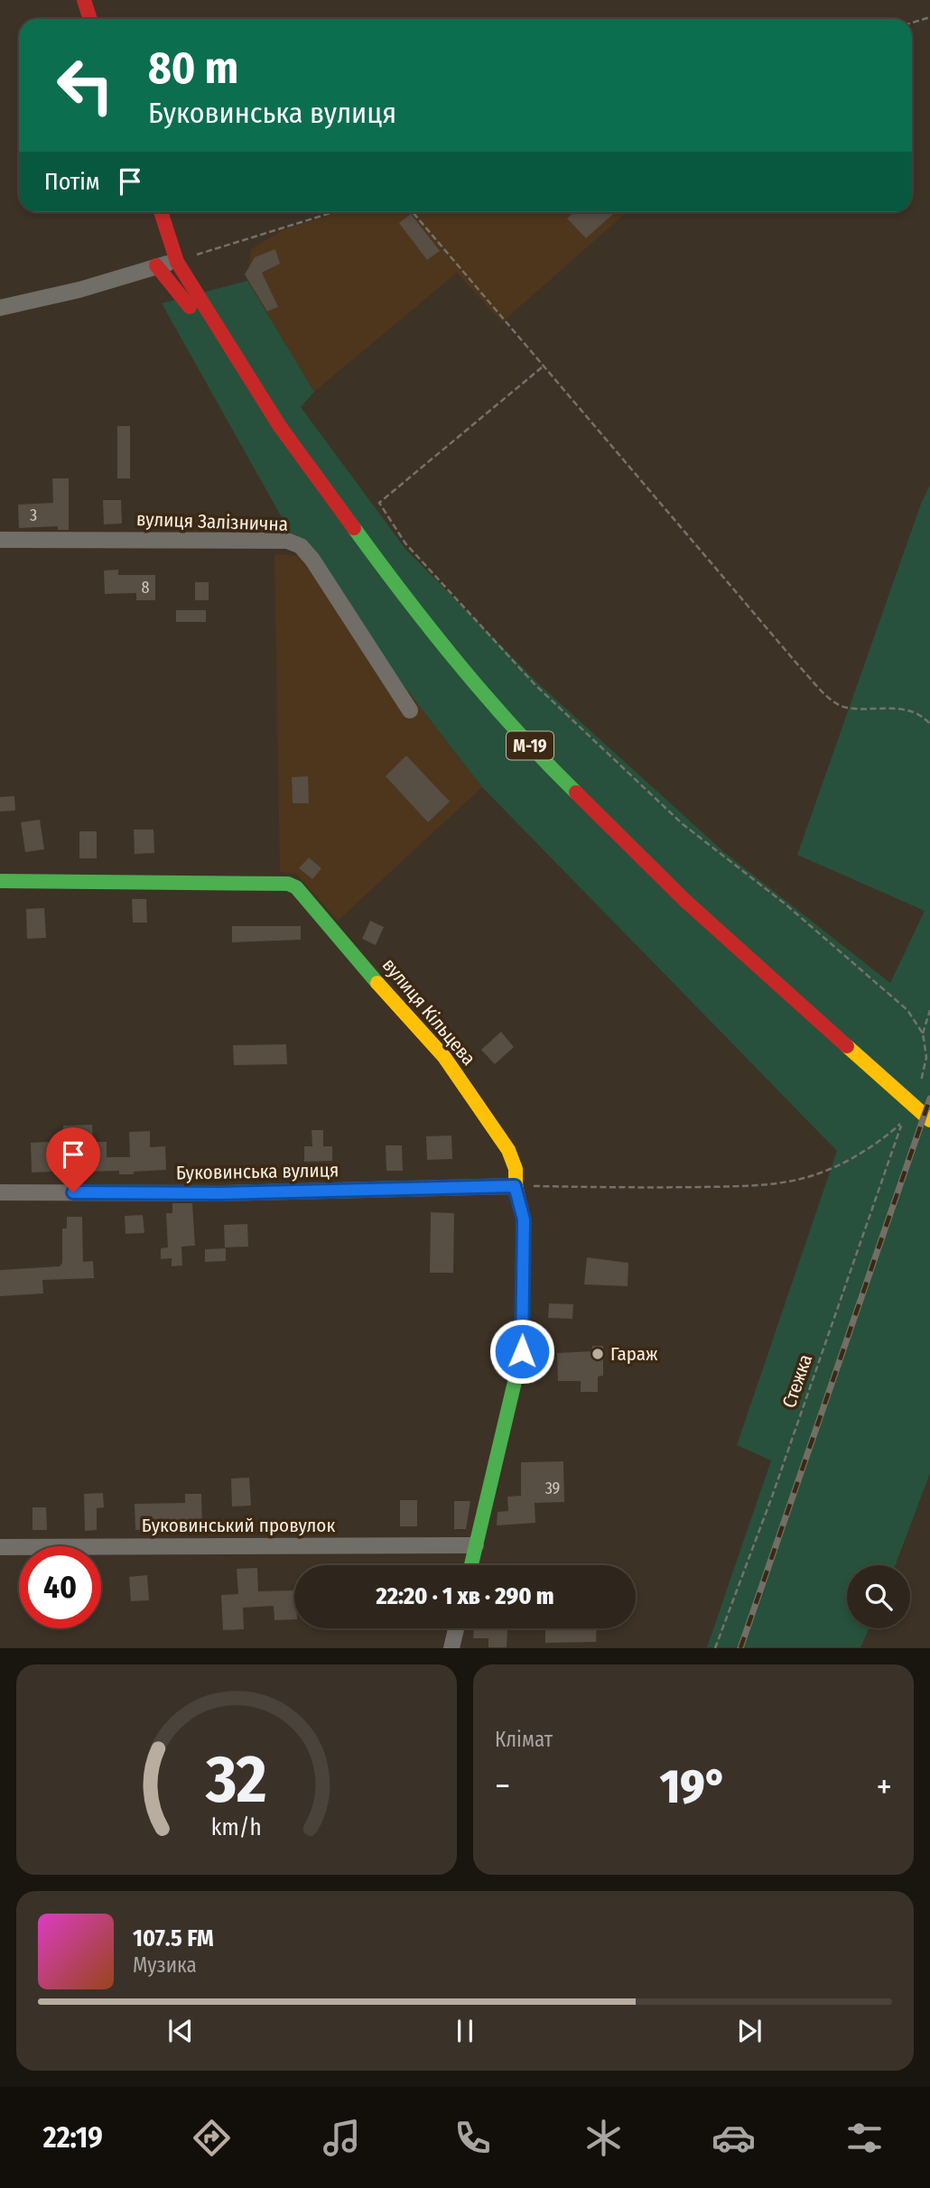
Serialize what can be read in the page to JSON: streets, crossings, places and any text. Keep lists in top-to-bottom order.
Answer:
{
  "streets": {
    "main road": ["М-19", "вулиця Кільцева"],
    "street": ["вулиця Залізнична", "Буковинська вулиця", "Буковинський провулок"],
    "path": ["Стежка"]
  },
  "crossings": [
    ["вулиця Кільцева", "Буковинська вулиця"],
    ["вулиця Кільцева", "Буковинський провулок"]
  ],
  "places": ["Гараж"],
  "house_numbers": ["3", "8", "39"],
  "page": {
    "turn": ["80 m", "Буковинська вулиця"],
    "then": "Потім",
    "limit": "40",
    "trip": "22:20 · 1 хв · 290 m",
    "tile": "Клімат",
    "heat": ["−", "19°", "+"],
    "song": ["107.5 FM", "Музика"],
    "tabs": "22:19",
    "gauge": ["32", "km/h"]
  }
}
